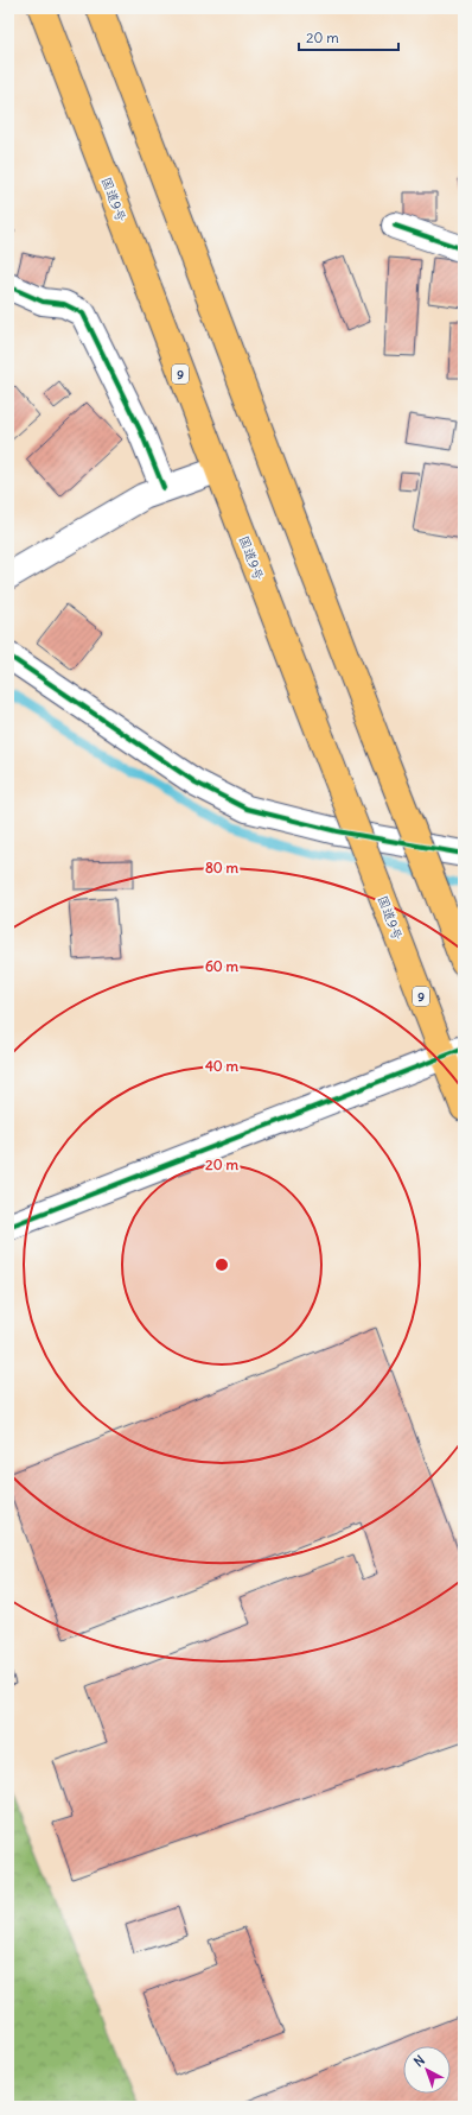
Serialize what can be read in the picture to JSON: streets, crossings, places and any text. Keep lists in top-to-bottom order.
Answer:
{
  "streets": {
    "highway": ["国道9号", "9"]
  },
  "scale_bar": "20 m",
  "north": "top left",
  "rings": [
    "80 m",
    "60 m",
    "40 m",
    "20 m"
  ]
}
